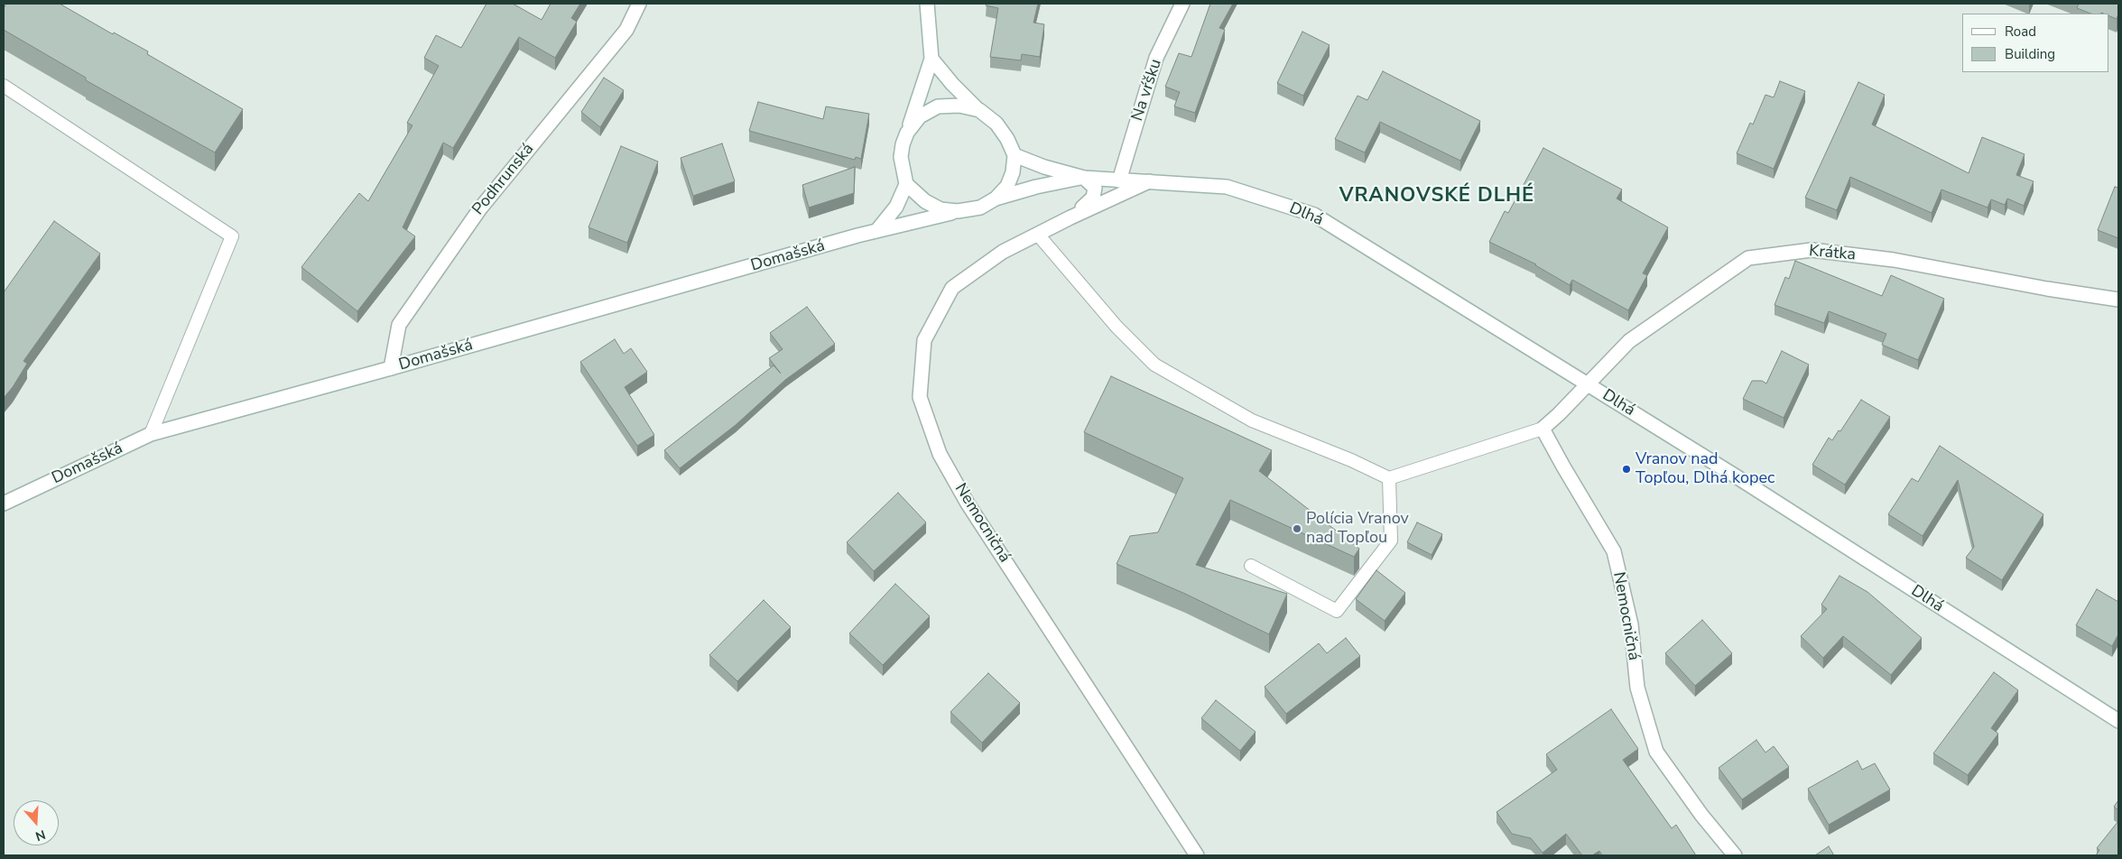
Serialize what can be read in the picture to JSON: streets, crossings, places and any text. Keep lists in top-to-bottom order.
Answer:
{
  "streets": {
    "street": [
      "Na vŕšku",
      "Podhrunská",
      "Dlhá",
      "Krátka",
      "Domašská",
      "Nemocničná"
    ]
  },
  "crossings": [
    ["Na vŕšku", "Dlhá"],
    ["Podhrunská", "Domašská"],
    ["Dlhá", "Krátka"]
  ],
  "districts": ["VRANOVSKÉ DLHÉ"],
  "places": ["Vranov nad Topľou, Dlhá kopec", "Polícia Vranov nad Topľou"],
  "legend": ["Road", "Building"],
  "north": "bottom"
}
